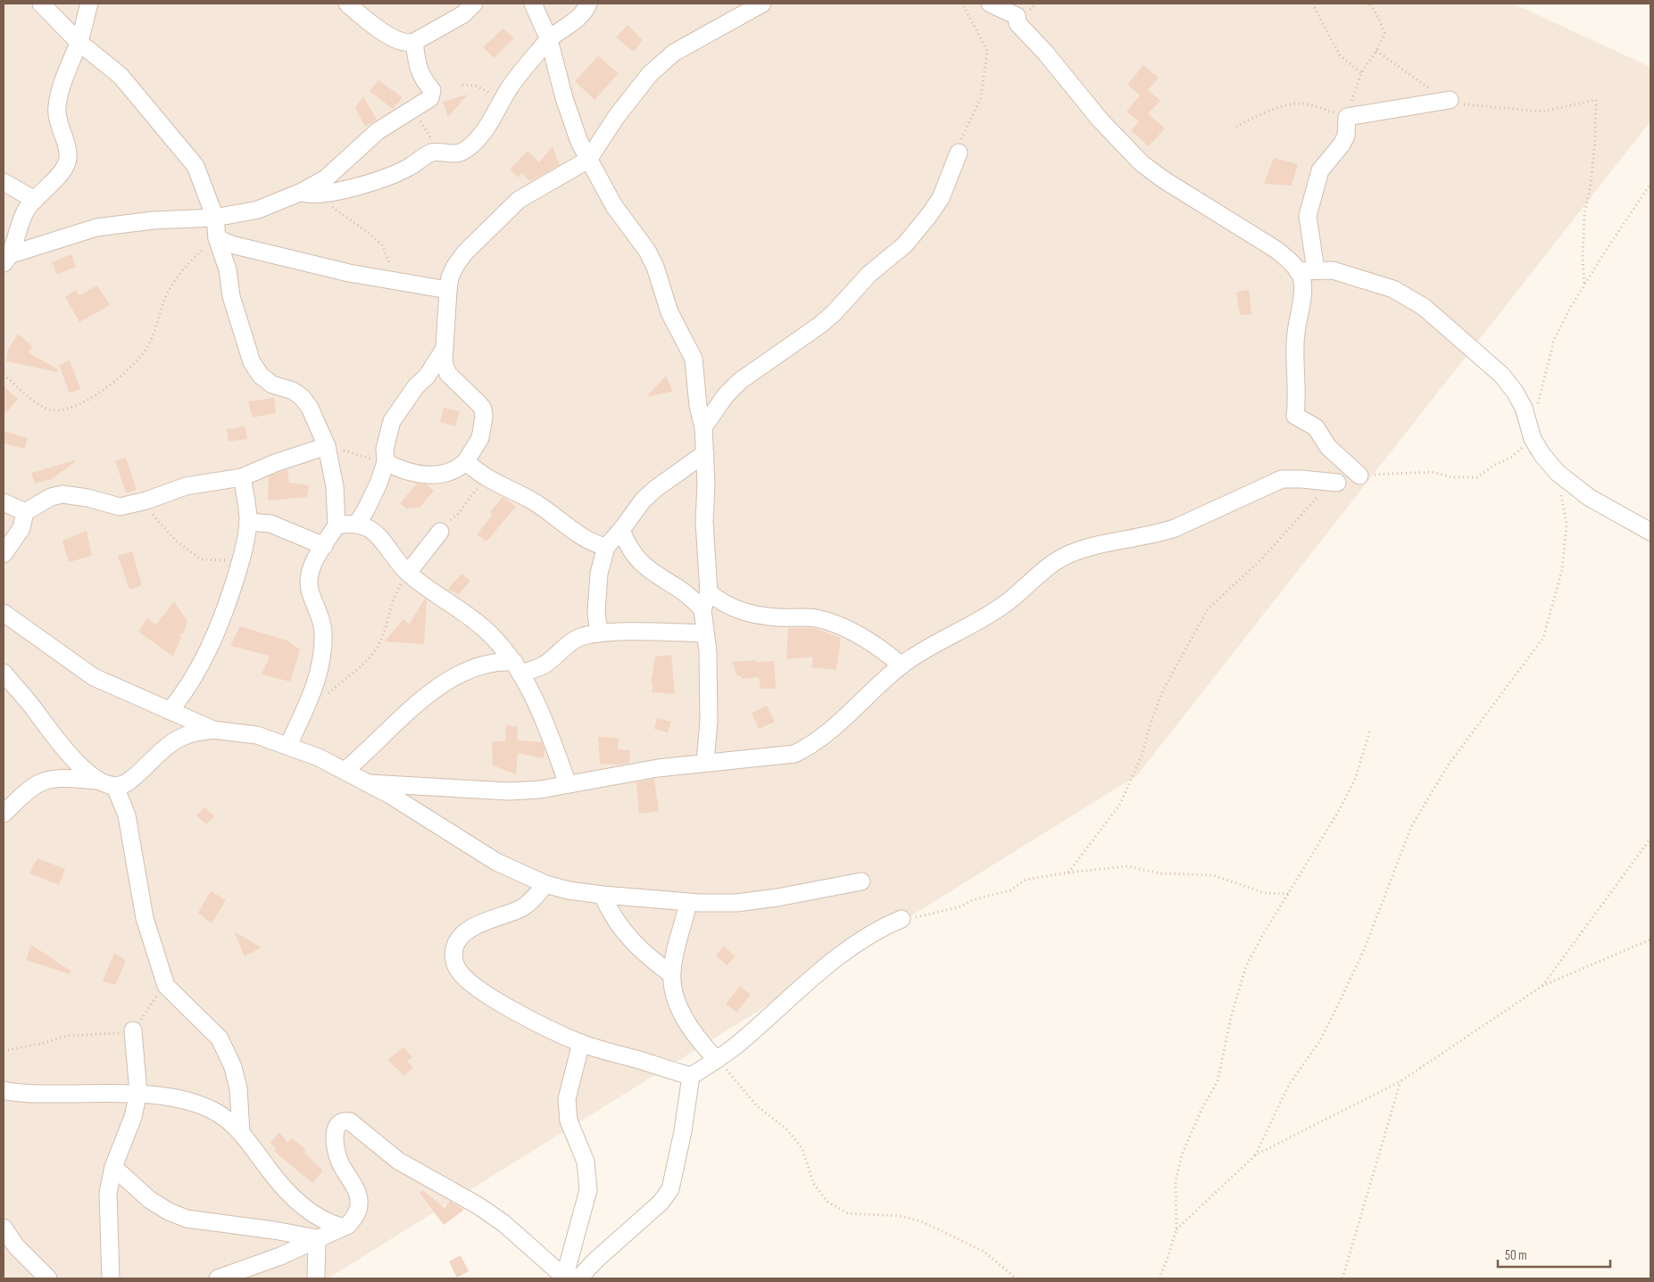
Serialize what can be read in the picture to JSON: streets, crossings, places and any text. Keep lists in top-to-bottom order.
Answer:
{
  "scale_bar": "50 m"
}
